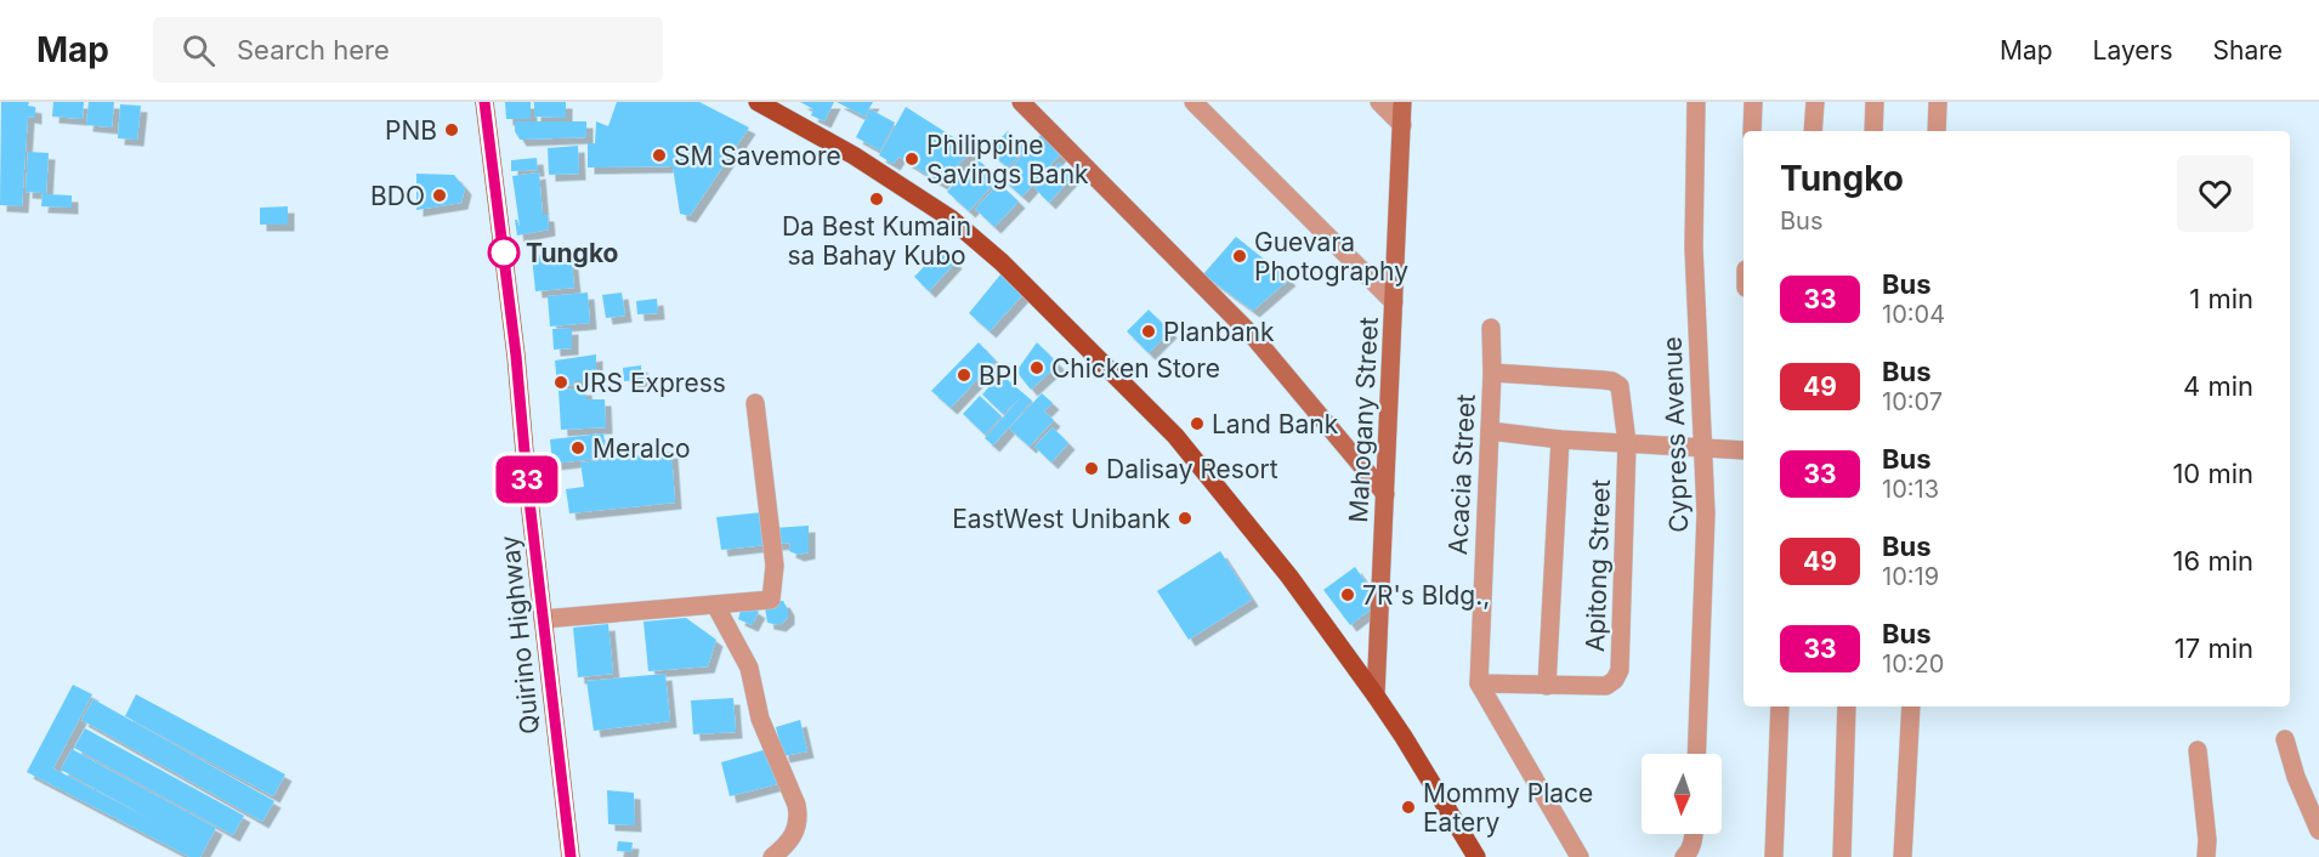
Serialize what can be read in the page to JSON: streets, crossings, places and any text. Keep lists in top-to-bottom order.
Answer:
{
  "streets": {
    "main road": ["Quirino Highway"],
    "street": [
      "Mahogany Street",
      "Cypress Avenue",
      "Acacia Street",
      "Apitong Street"
    ]
  },
  "crossings": [
    ["Acacia Street", "Apitong Street"]
  ],
  "places": [
    "PNB",
    "SM Savemore",
    "Philippine Savings Bank",
    "BDO",
    "Da Best Kumain sa Bahay Kubo",
    "Tungko",
    "Guevara Photography",
    "Planbank",
    "Chicken Store",
    "BPI",
    "JRS Express",
    "Land Bank",
    "Meralco",
    "Dalisay Resort",
    "EastWest Unibank",
    "7R's Bldg.,",
    "Mommy Place Eatery"
  ],
  "lines": ["bus line 33"],
  "north": "bottom",
  "page": {
    "header": "Map",
    "search": "Search here",
    "nav": ["Map", "Layers", "Share"],
    "on_map": "33",
    "heading": ["Tungko", "Bus"],
    "list": [
      {
        "mark": "33",
        "name": "Bus",
        "note": "10:04",
        "value": "1 min"
      },
      {
        "mark": "49",
        "name": "Bus",
        "note": "10:07",
        "value": "4 min"
      },
      {
        "mark": "33",
        "name": "Bus",
        "note": "10:13",
        "value": "10 min"
      },
      {
        "mark": "49",
        "name": "Bus",
        "note": "10:19",
        "value": "16 min"
      },
      {
        "mark": "33",
        "name": "Bus",
        "note": "10:20",
        "value": "17 min"
      }
    ]
  }
}
